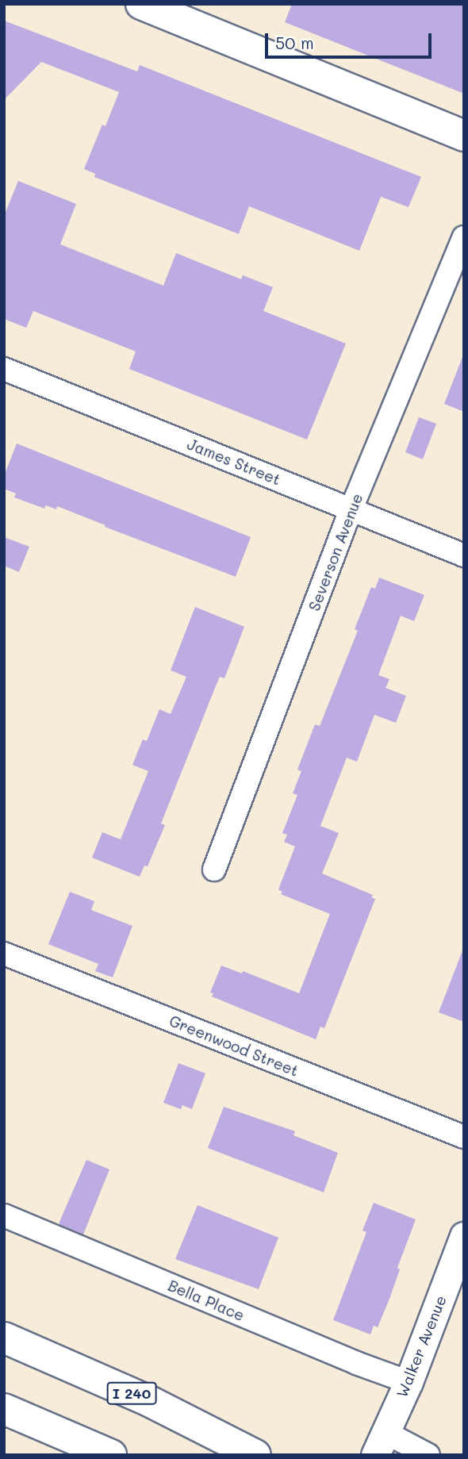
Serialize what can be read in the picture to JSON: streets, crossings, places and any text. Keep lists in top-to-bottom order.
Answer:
{
  "streets": {
    "main road": ["I 240"],
    "street": [
      "James Street",
      "Severson Avenue",
      "Greenwood Street",
      "Bella Place",
      "Walker Avenue"
    ]
  },
  "crossings": [
    ["James Street", "Severson Avenue"],
    ["Bella Place", "Walker Avenue"]
  ],
  "scale_bar": "50 m"
}
